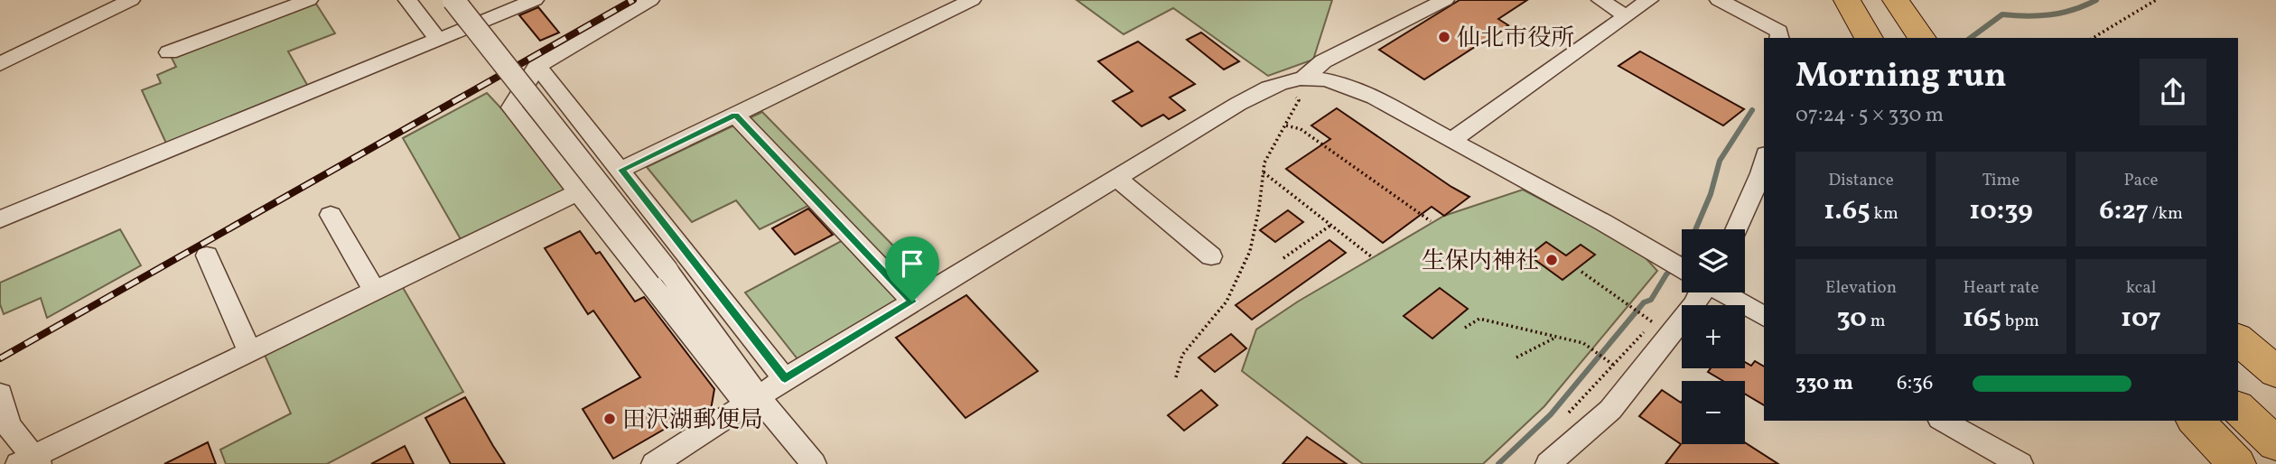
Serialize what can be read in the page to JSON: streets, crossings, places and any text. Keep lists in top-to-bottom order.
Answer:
{
  "places": ["仙北市役所", "生保内神社", "田沢湖郵便局"],
  "page": {
    "heading": ["Morning run", "07:24 · 5 × 330 m"],
    "stats": [
      ["Distance", "1.65 km"],
      ["Time", "10:39"],
      ["Pace", "6:27 /km"],
      ["Elevation", "30 m"],
      ["Heart rate", "165 bpm"],
      ["kcal", "107"]
    ],
    "map_buttons": ["+", "−"],
    "list": [
      {
        "name": "330 m",
        "note": "6:36"
      }
    ]
  }
}
